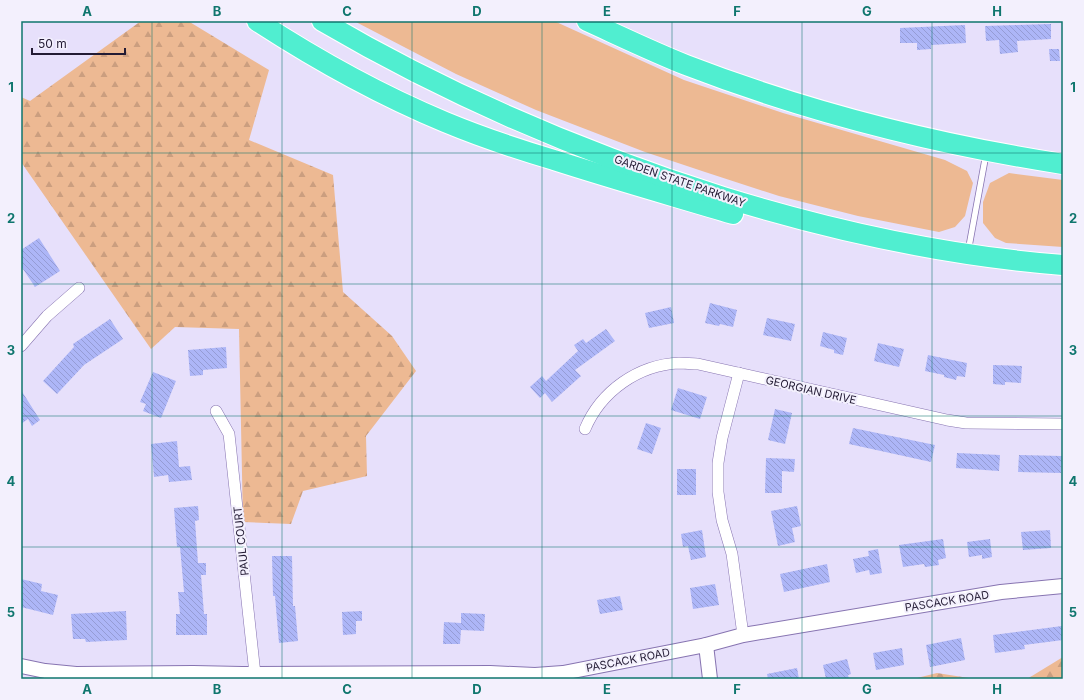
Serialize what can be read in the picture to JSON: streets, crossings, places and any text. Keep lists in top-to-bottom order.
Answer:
{
  "streets": {
    "highway": ["GARDEN STATE PARKWAY"],
    "street": ["GEORGIAN DRIVE", "PAUL COURT", "PASCACK ROAD"]
  },
  "crossings": [
    ["PAUL COURT", "PASCACK ROAD"]
  ],
  "scale_bar": "50 m",
  "grid": {
    "columns": [
      "A",
      "B",
      "C",
      "D",
      "E",
      "F",
      "G",
      "H"
    ],
    "rows": [
      "1",
      "2",
      "3",
      "4",
      "5"
    ]
  }
}
